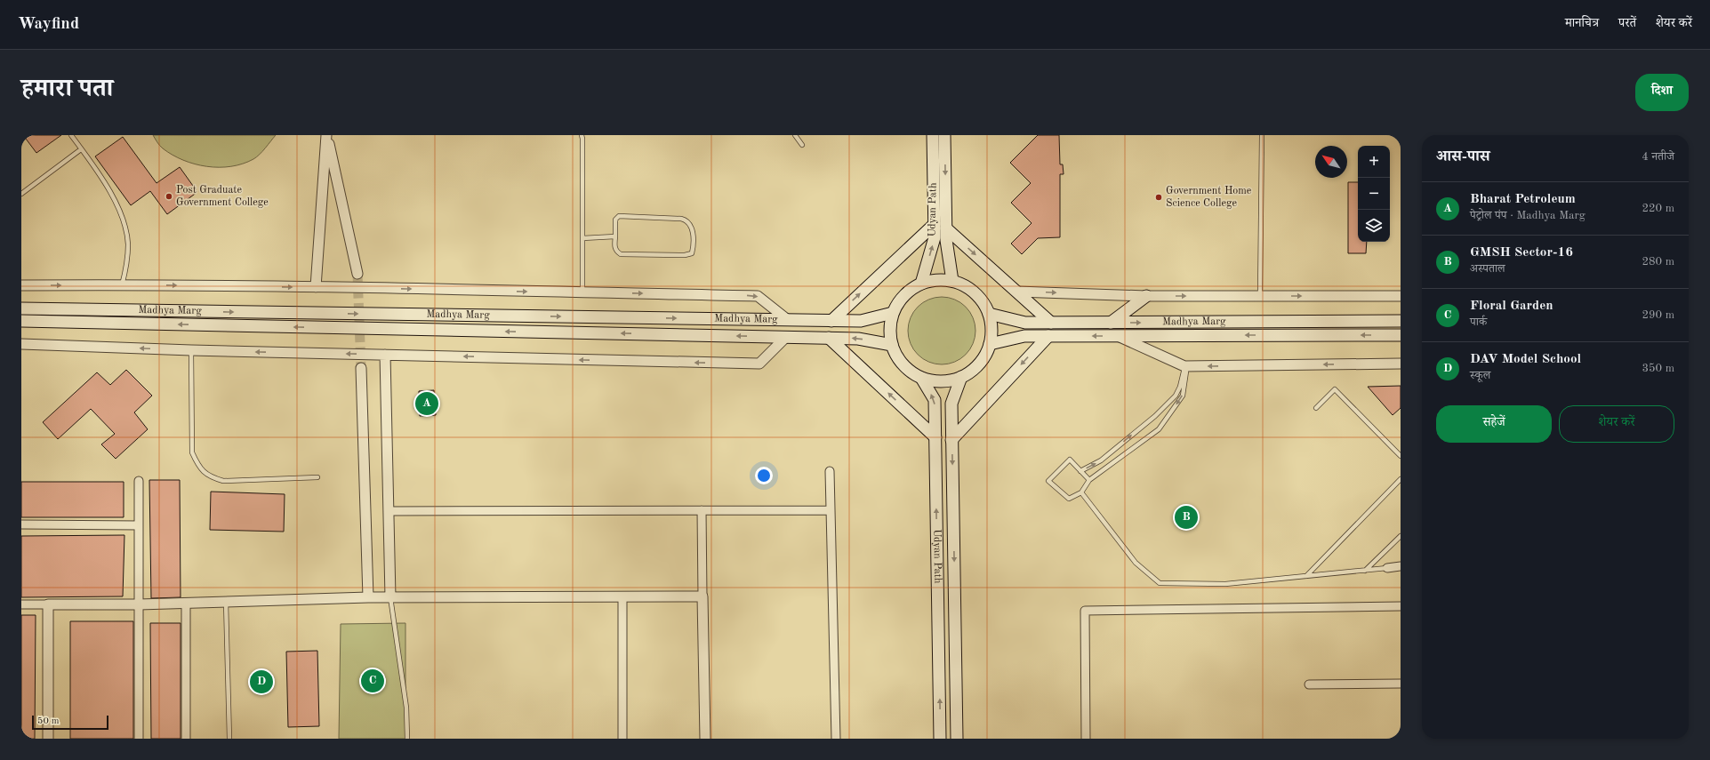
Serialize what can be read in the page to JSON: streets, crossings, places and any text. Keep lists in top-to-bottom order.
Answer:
{
  "streets": {
    "main road": ["Udyan Path", "Madhya Marg"]
  },
  "crossings": [
    ["Udyan Path", "Madhya Marg"]
  ],
  "places": ["Post Graduate Government College", "Government Home Science College"],
  "scale_bar": "50 m",
  "north": "top left",
  "page": {
    "header": "Wayfind",
    "nav": ["मानचित्र", "परतें", "शेयर करें"],
    "title": "हमारा पता",
    "buttons": [
      "दिशा",
      ["सहेजें", "शेयर करें"]
    ],
    "heading": ["आस-पास", "4 नतीजे"],
    "map_buttons": ["+", "−"],
    "list": [
      {
        "mark": "A",
        "name": "Bharat Petroleum",
        "note": "पेट्रोल पंप · Madhya Marg",
        "value": "220 m"
      },
      {
        "mark": "B",
        "name": "GMSH Sector-16",
        "note": "अस्पताल",
        "value": "280 m"
      },
      {
        "mark": "C",
        "name": "Floral Garden",
        "note": "पार्क",
        "value": "290 m"
      },
      {
        "mark": "D",
        "name": "DAV Model School",
        "note": "स्कूल",
        "value": "350 m"
      }
    ],
    "pins": [
      "A",
      "B",
      "C",
      "D"
    ],
    "scale": "50 m"
  }
}
